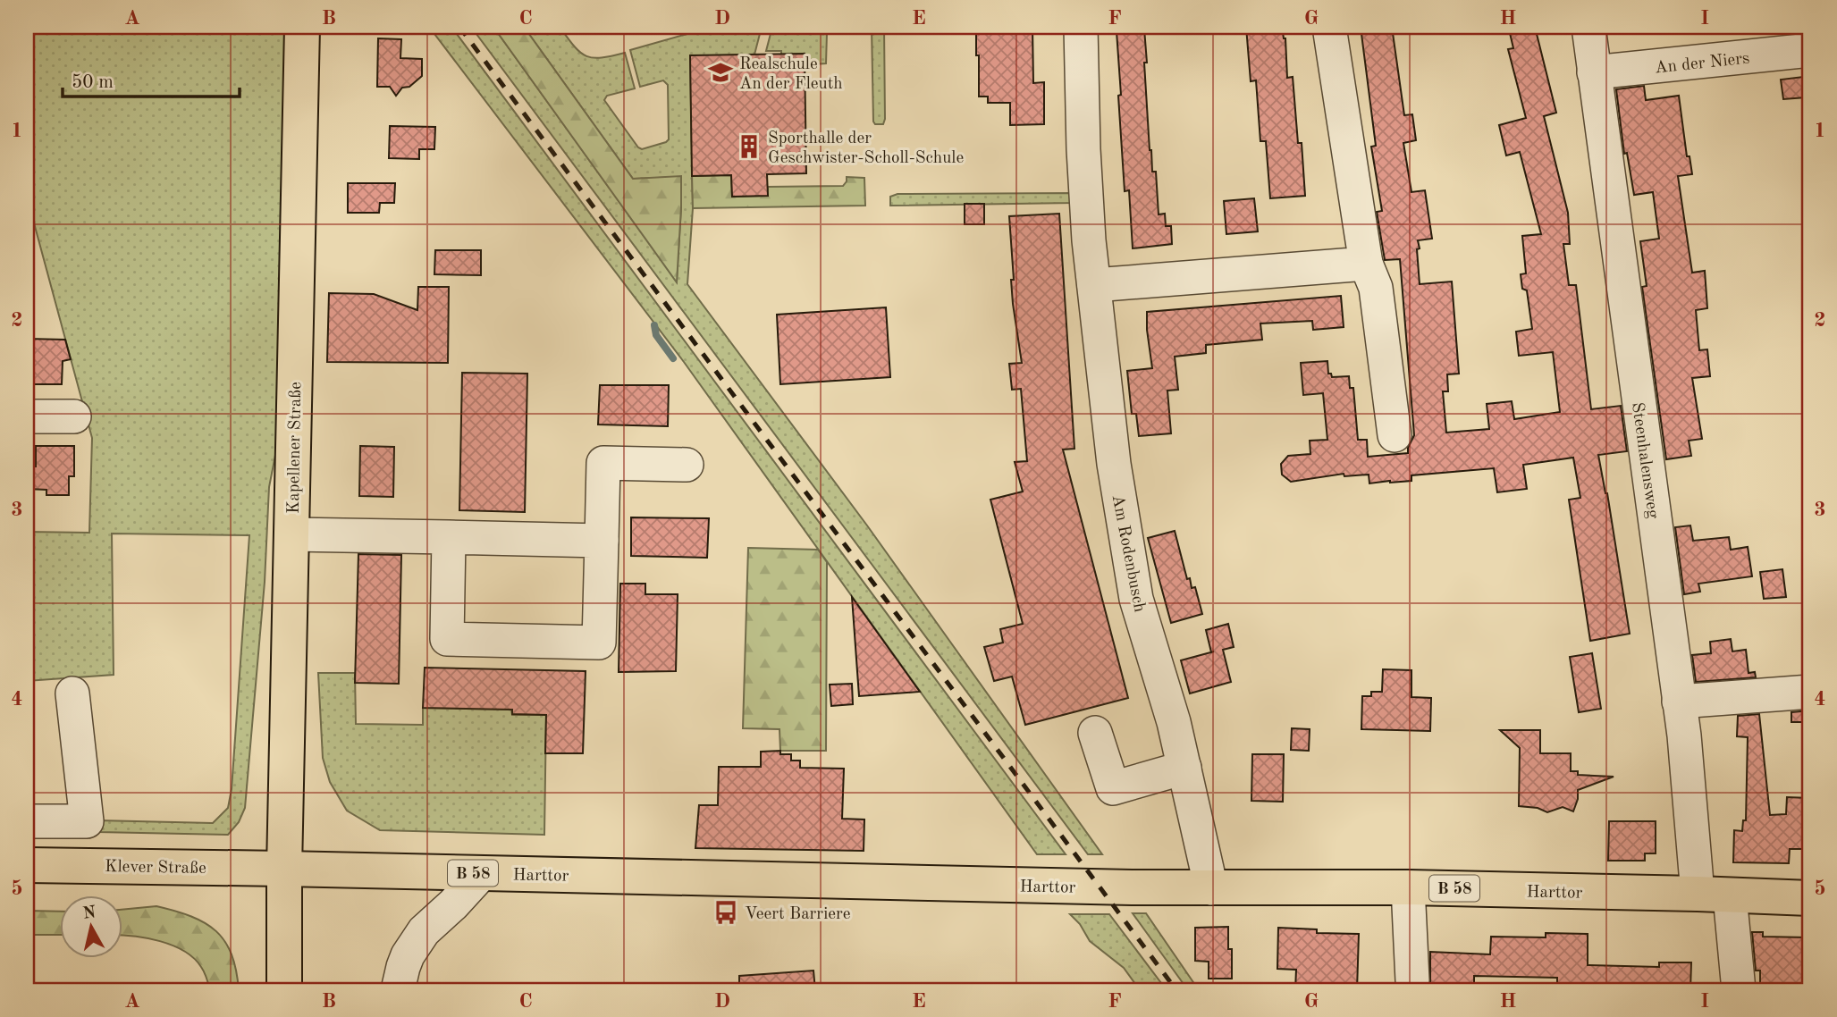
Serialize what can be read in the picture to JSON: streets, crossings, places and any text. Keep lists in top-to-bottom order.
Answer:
{
  "streets": {
    "main road": [
      "Kapellener Straße",
      "Klever Straße",
      "B 58",
      "Harttor"
    ],
    "street": ["An der Niers", "Steenhalensweg", "Am Rodenbusch"]
  },
  "crossings": [
    ["An der Niers", "Steenhalensweg"],
    ["Kapellener Straße", "Klever Straße"],
    ["Kapellener Straße", "Harttor"],
    ["Steenhalensweg", "Harttor"],
    ["Am Rodenbusch", "Harttor"],
    ["Klever Straße", "Harttor"]
  ],
  "places": {
    "school or university": ["Realschule An der Fleuth"],
    "building": ["Sporthalle der Geschwister-Scholl-Schule"],
    "bus stop": ["Veert Barriere"]
  },
  "scale_bar": "50 m",
  "north": "top",
  "grid": {
    "columns": [
      "A",
      "B",
      "C",
      "D",
      "E",
      "F",
      "G",
      "H",
      "I"
    ],
    "rows": [
      "1",
      "2",
      "3",
      "4",
      "5"
    ]
  }
}
